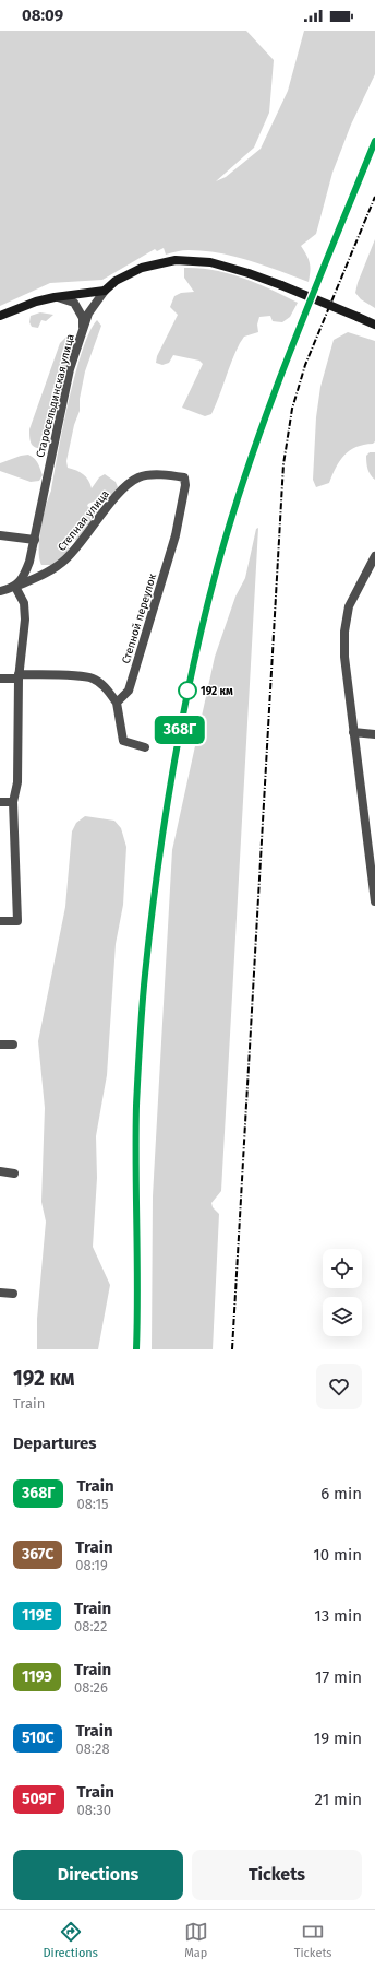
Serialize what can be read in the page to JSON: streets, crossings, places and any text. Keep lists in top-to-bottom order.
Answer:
{
  "streets": {
    "main road": ["Старосельдинская улица"],
    "street": ["Степная улица", "Степной переулок"]
  },
  "crossings": [
    ["Старосельдинская улица", "Степная улица"],
    ["Степная улица", "Степной переулок"]
  ],
  "places": ["192 км"],
  "page": {
    "status": "08:09",
    "on_map": "368Г",
    "heading": [
      ["192 км", "Train"],
      "Departures"
    ],
    "list": [
      {
        "mark": "368Г",
        "name": "Train",
        "note": "08:15",
        "value": "6 min"
      },
      {
        "mark": "367С",
        "name": "Train",
        "note": "08:19",
        "value": "10 min"
      },
      {
        "mark": "119Е",
        "name": "Train",
        "note": "08:22",
        "value": "13 min"
      },
      {
        "mark": "119Э",
        "name": "Train",
        "note": "08:26",
        "value": "17 min"
      },
      {
        "mark": "510С",
        "name": "Train",
        "note": "08:28",
        "value": "19 min"
      },
      {
        "mark": "509Г",
        "name": "Train",
        "note": "08:30",
        "value": "21 min"
      }
    ],
    "buttons": ["Directions", "Tickets"],
    "tabs": ["Directions", "Map", "Tickets"]
  }
}
